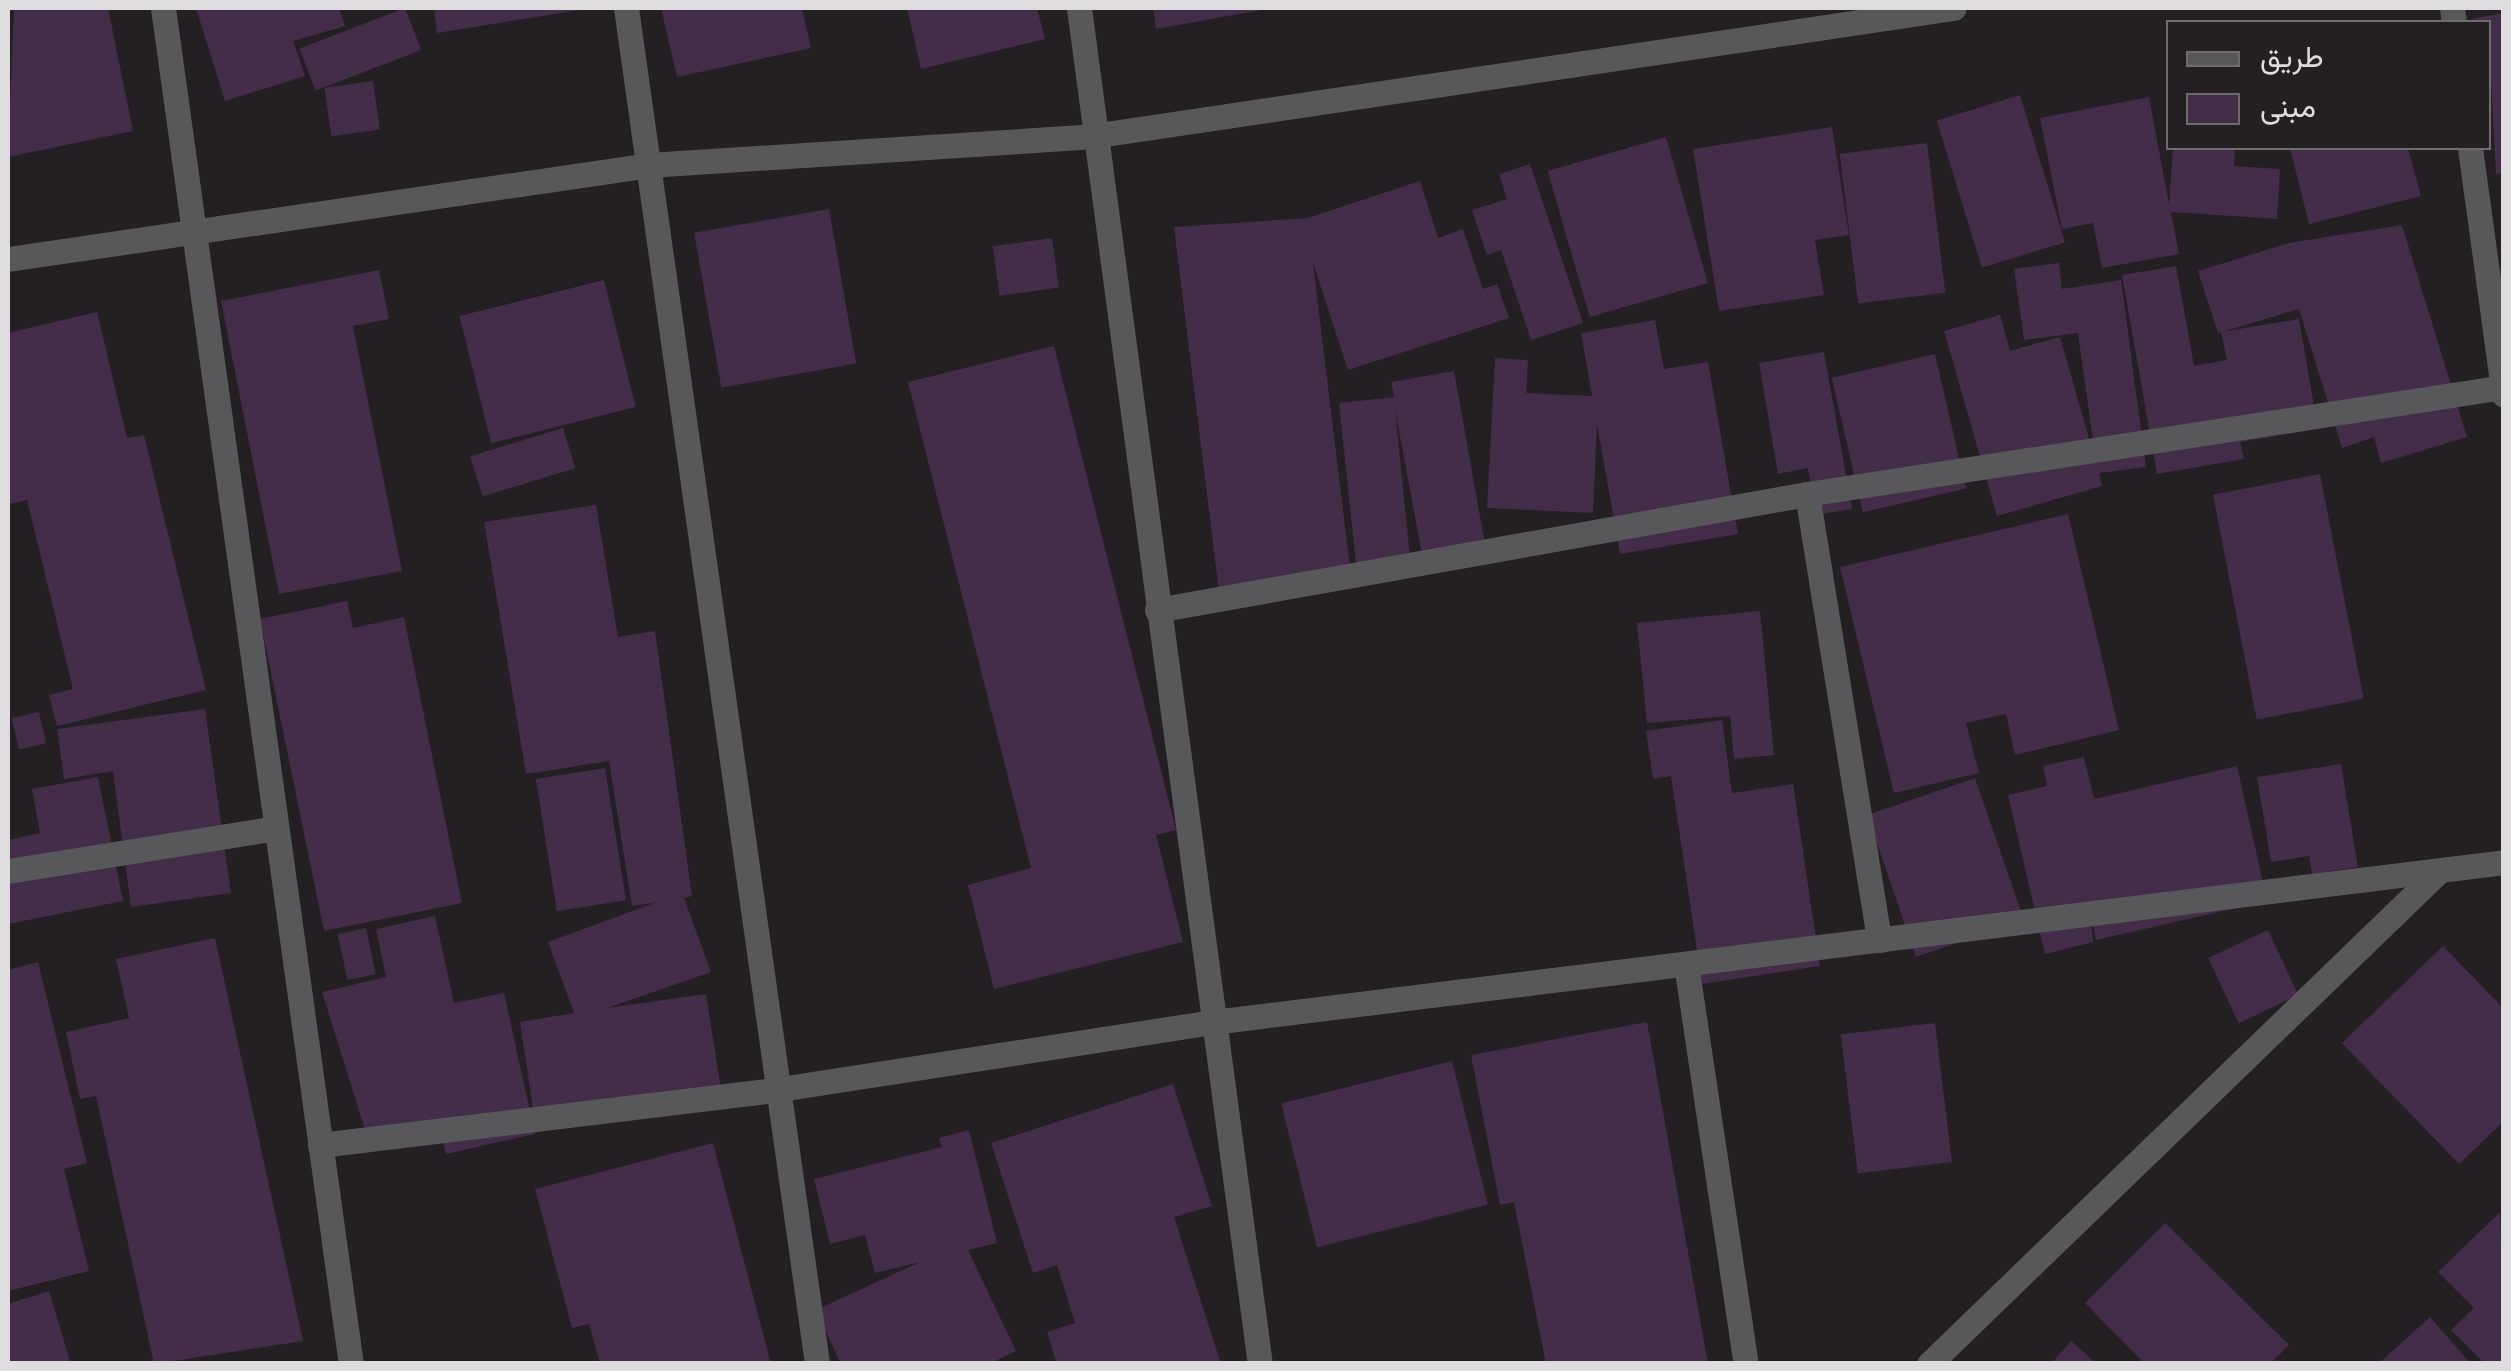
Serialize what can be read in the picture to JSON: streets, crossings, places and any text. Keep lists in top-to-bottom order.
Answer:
{
  "legend": ["طريق", "مبنى"]
}
